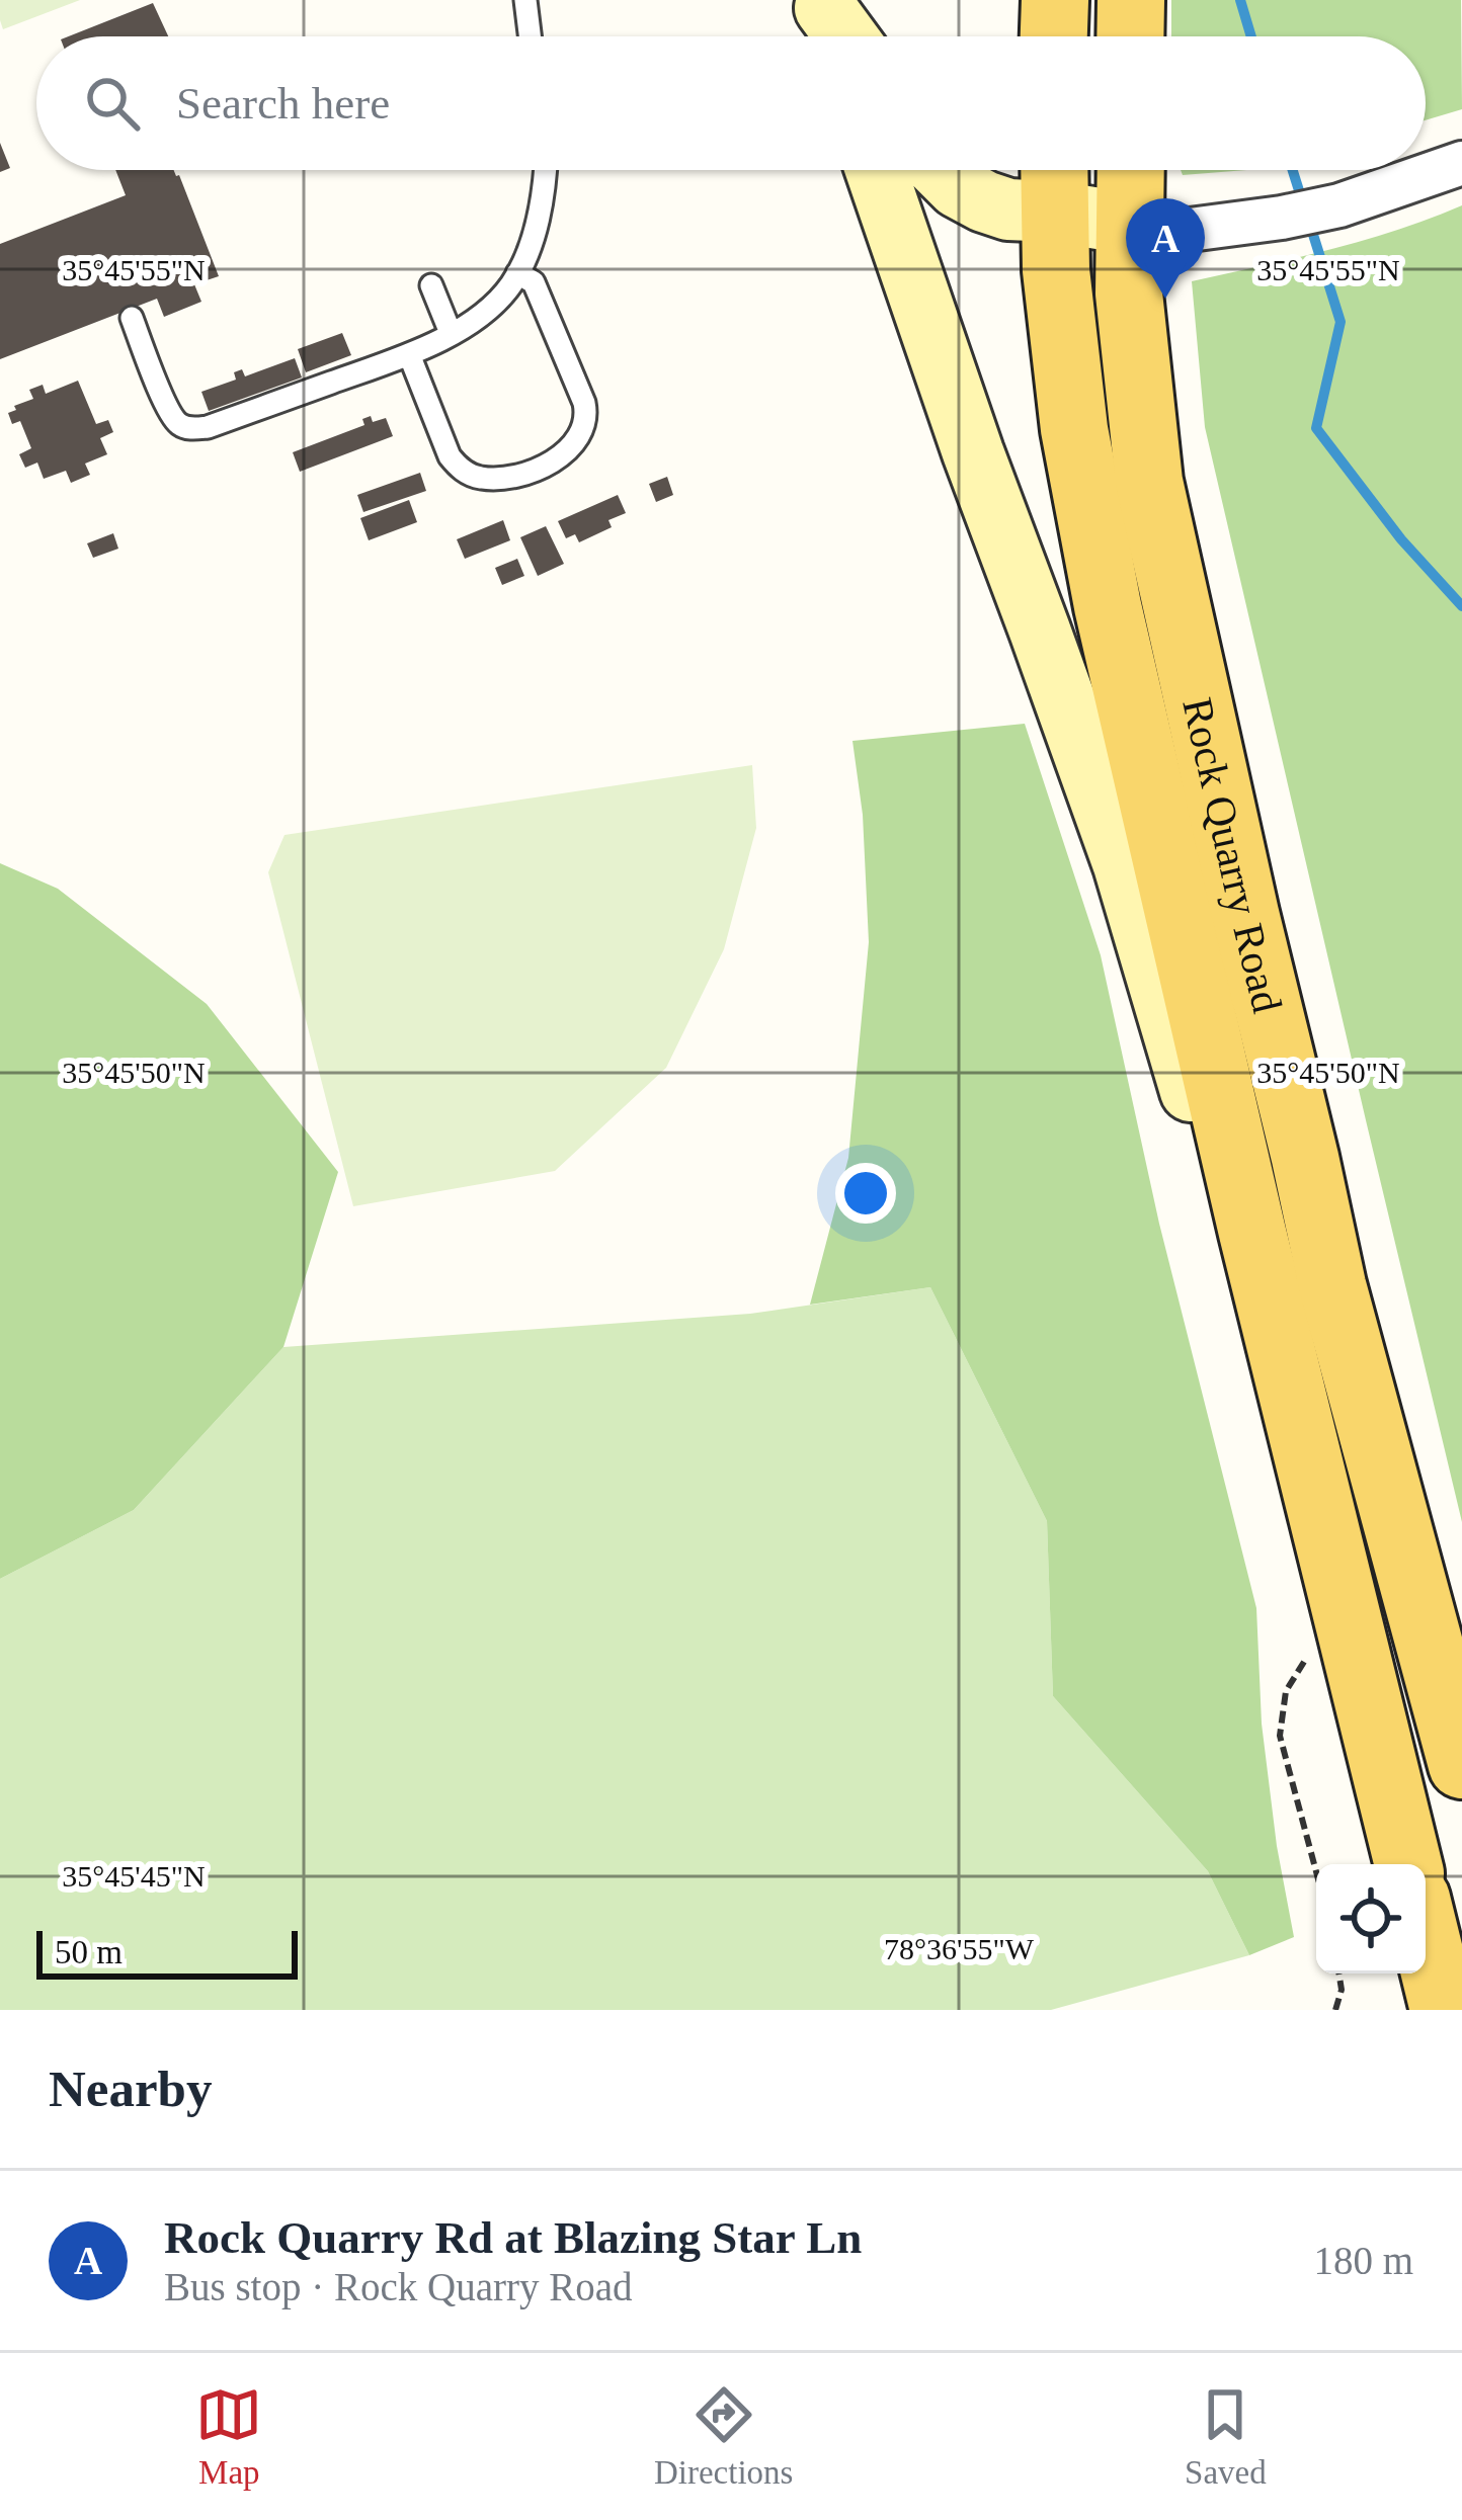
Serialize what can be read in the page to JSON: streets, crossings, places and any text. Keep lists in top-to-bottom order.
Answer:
{
  "streets": {
    "main road": ["Rock Quarry Road"]
  },
  "scale_bar": "50 m",
  "page": {
    "search": "Search here",
    "pins": "A",
    "scale": "50 m",
    "heading": "Nearby",
    "list": [
      {
        "mark": "A",
        "name": "Rock Quarry Rd at Blazing Star Ln",
        "note": "Bus stop · Rock Quarry Road",
        "value": "180 m"
      }
    ],
    "nav": ["Map", "Directions", "Saved"]
  },
  "coordinates": [
    "35°45'55\"N",
    "35°45'50\"N",
    "35°45'45\"N",
    "78°36'55\"W"
  ]
}
